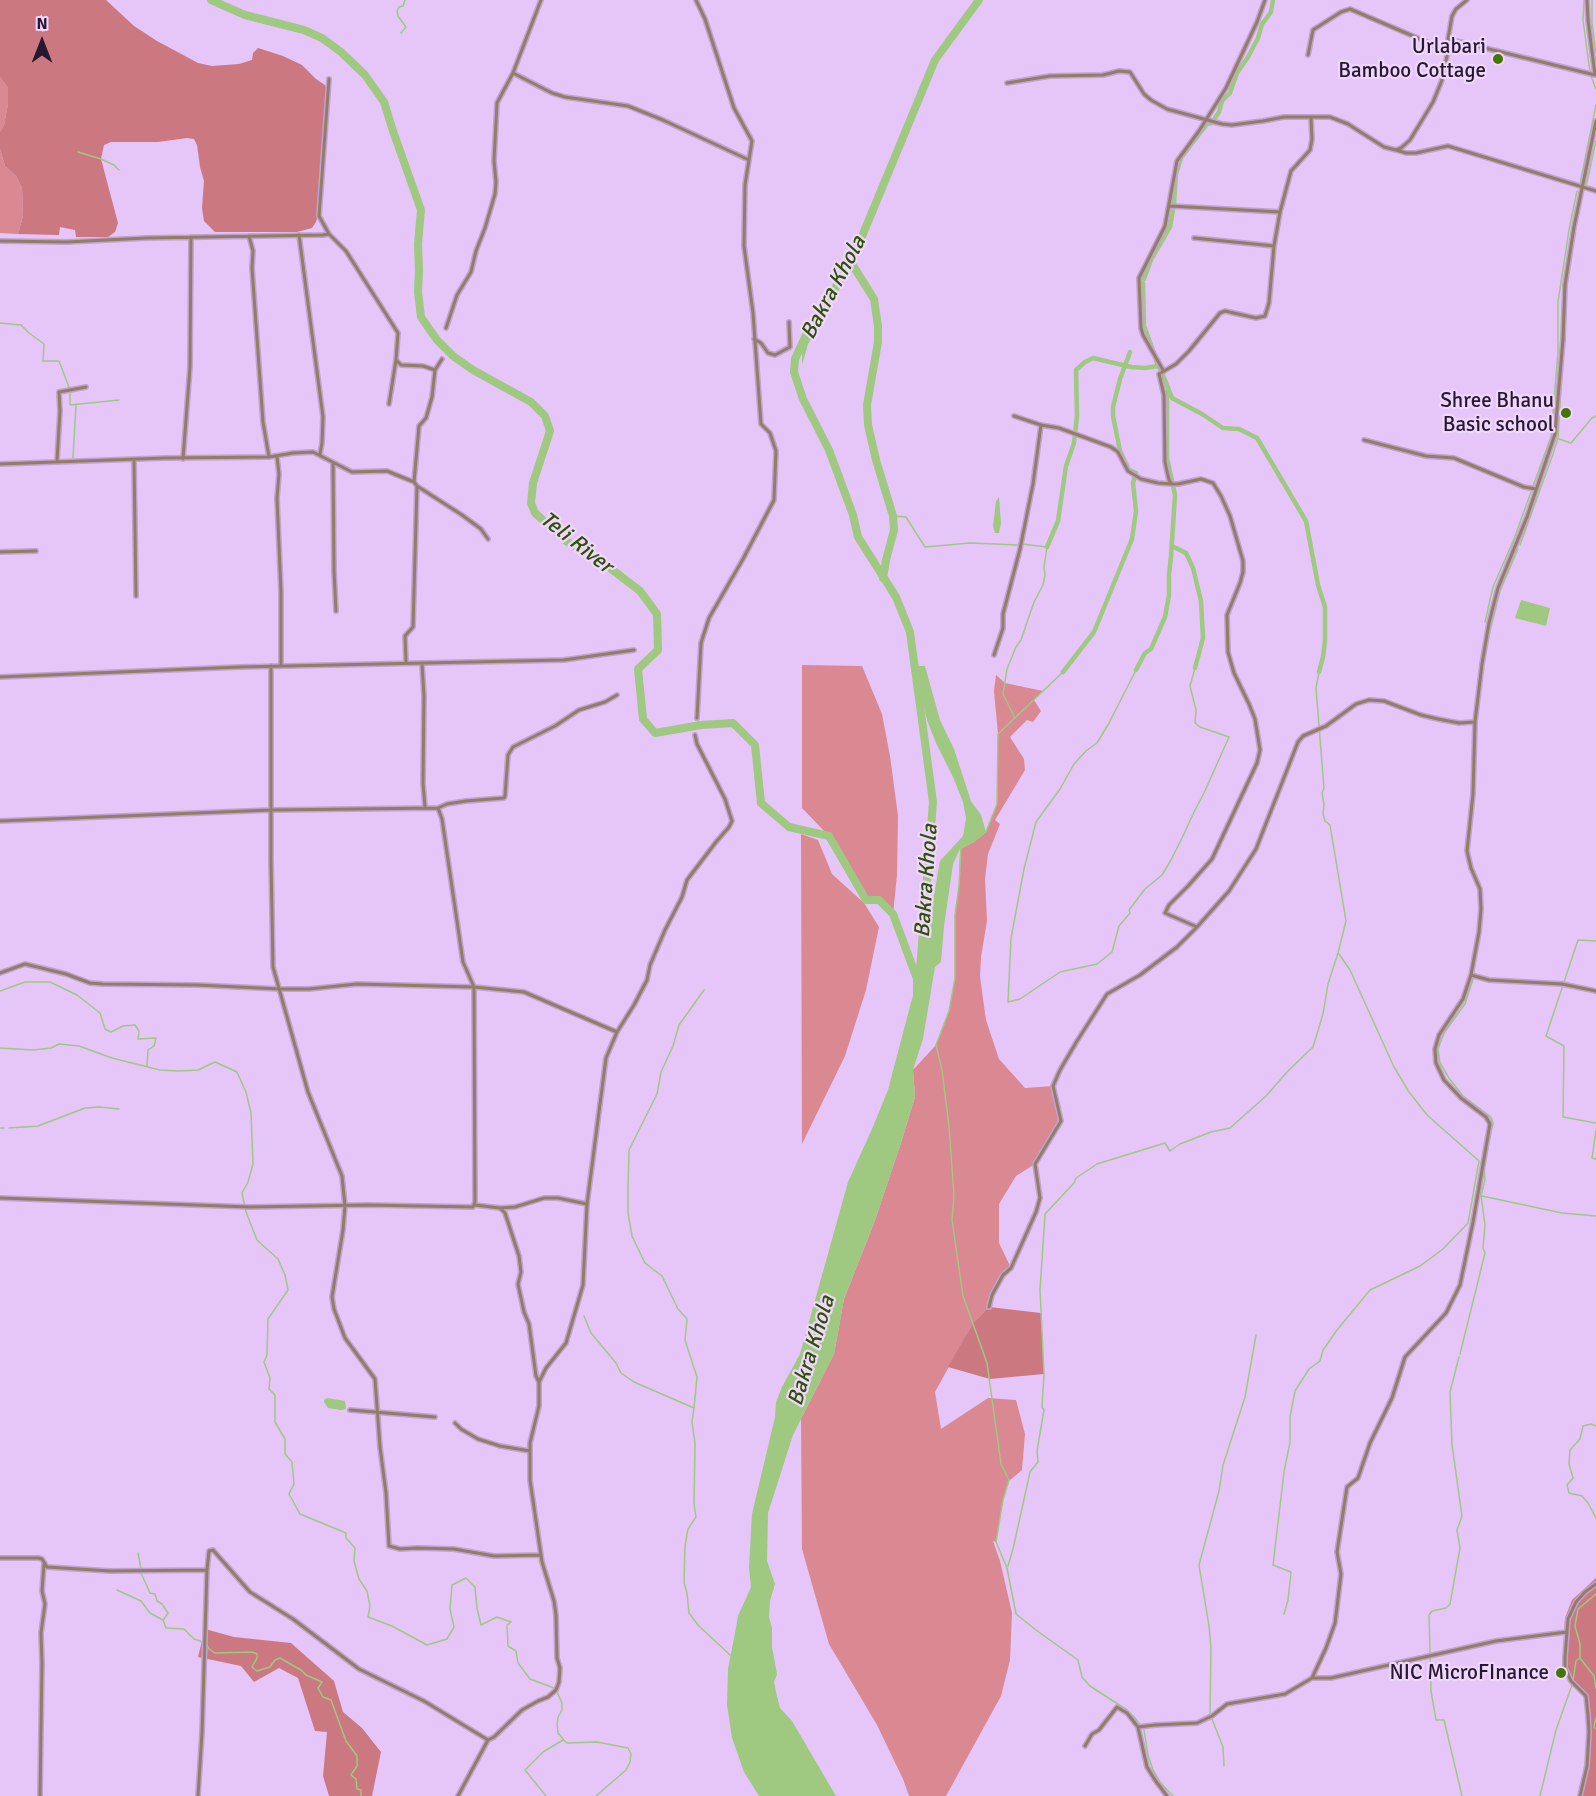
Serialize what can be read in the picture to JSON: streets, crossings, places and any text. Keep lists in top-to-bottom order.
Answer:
{
  "water": ["Bakra Khola", "Teli River"],
  "places": ["Urlabari Bamboo Cottage", "Shree Bhanu Basic school", "NIC MicroFInance"],
  "north": "top"
}
